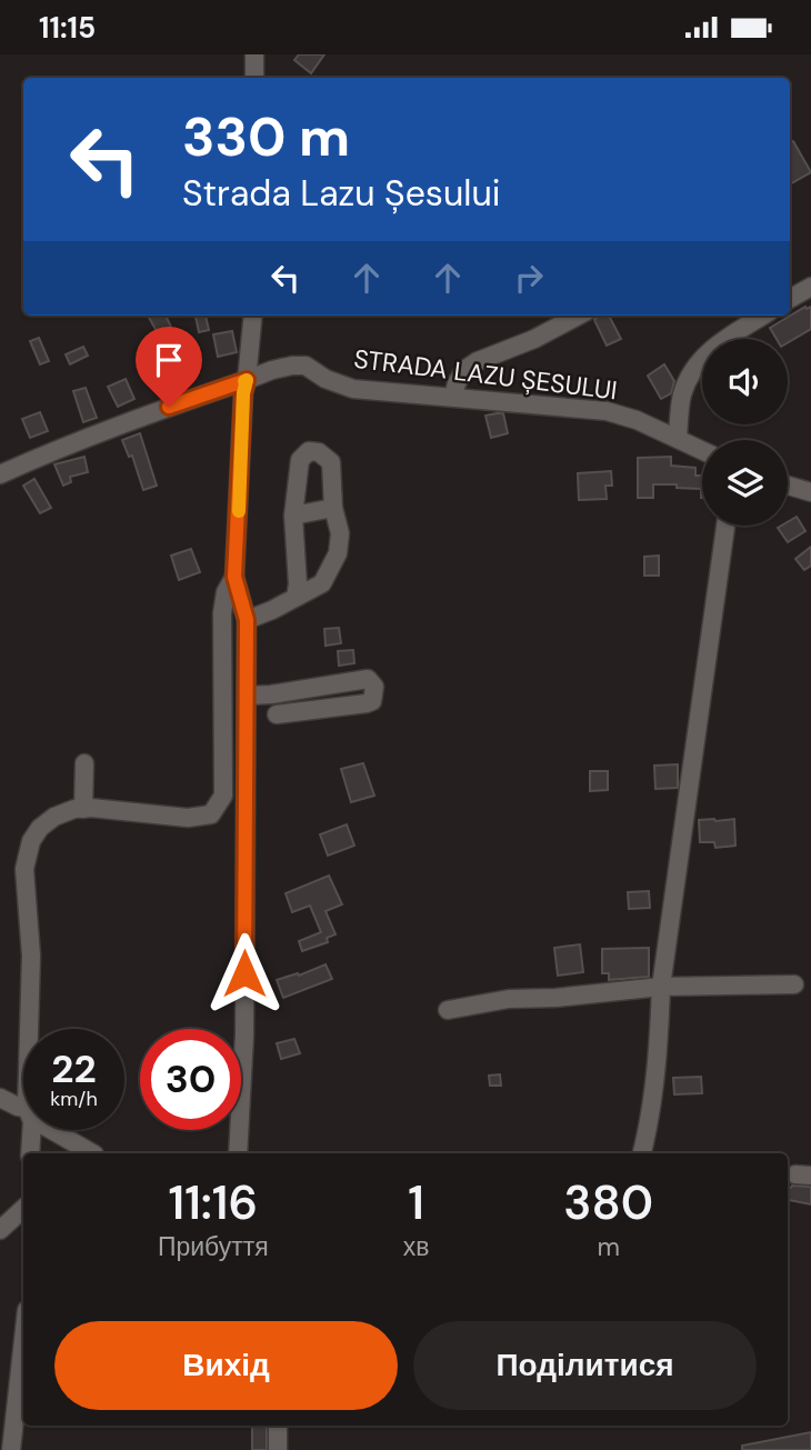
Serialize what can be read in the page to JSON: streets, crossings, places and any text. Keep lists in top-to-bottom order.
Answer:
{
  "streets": {
    "street": ["STRADA LAZU ȘESULUI"]
  },
  "page": {
    "status": "11:15",
    "turn": ["330 m", "Strada Lazu Șesului"],
    "speed": "22 km/h",
    "limit": "30",
    "eta": [
      "11:16",
      "Прибуття",
      "1",
      "хв",
      "380",
      "m"
    ],
    "buttons": ["Вихід", "Поділитися"]
  }
}
